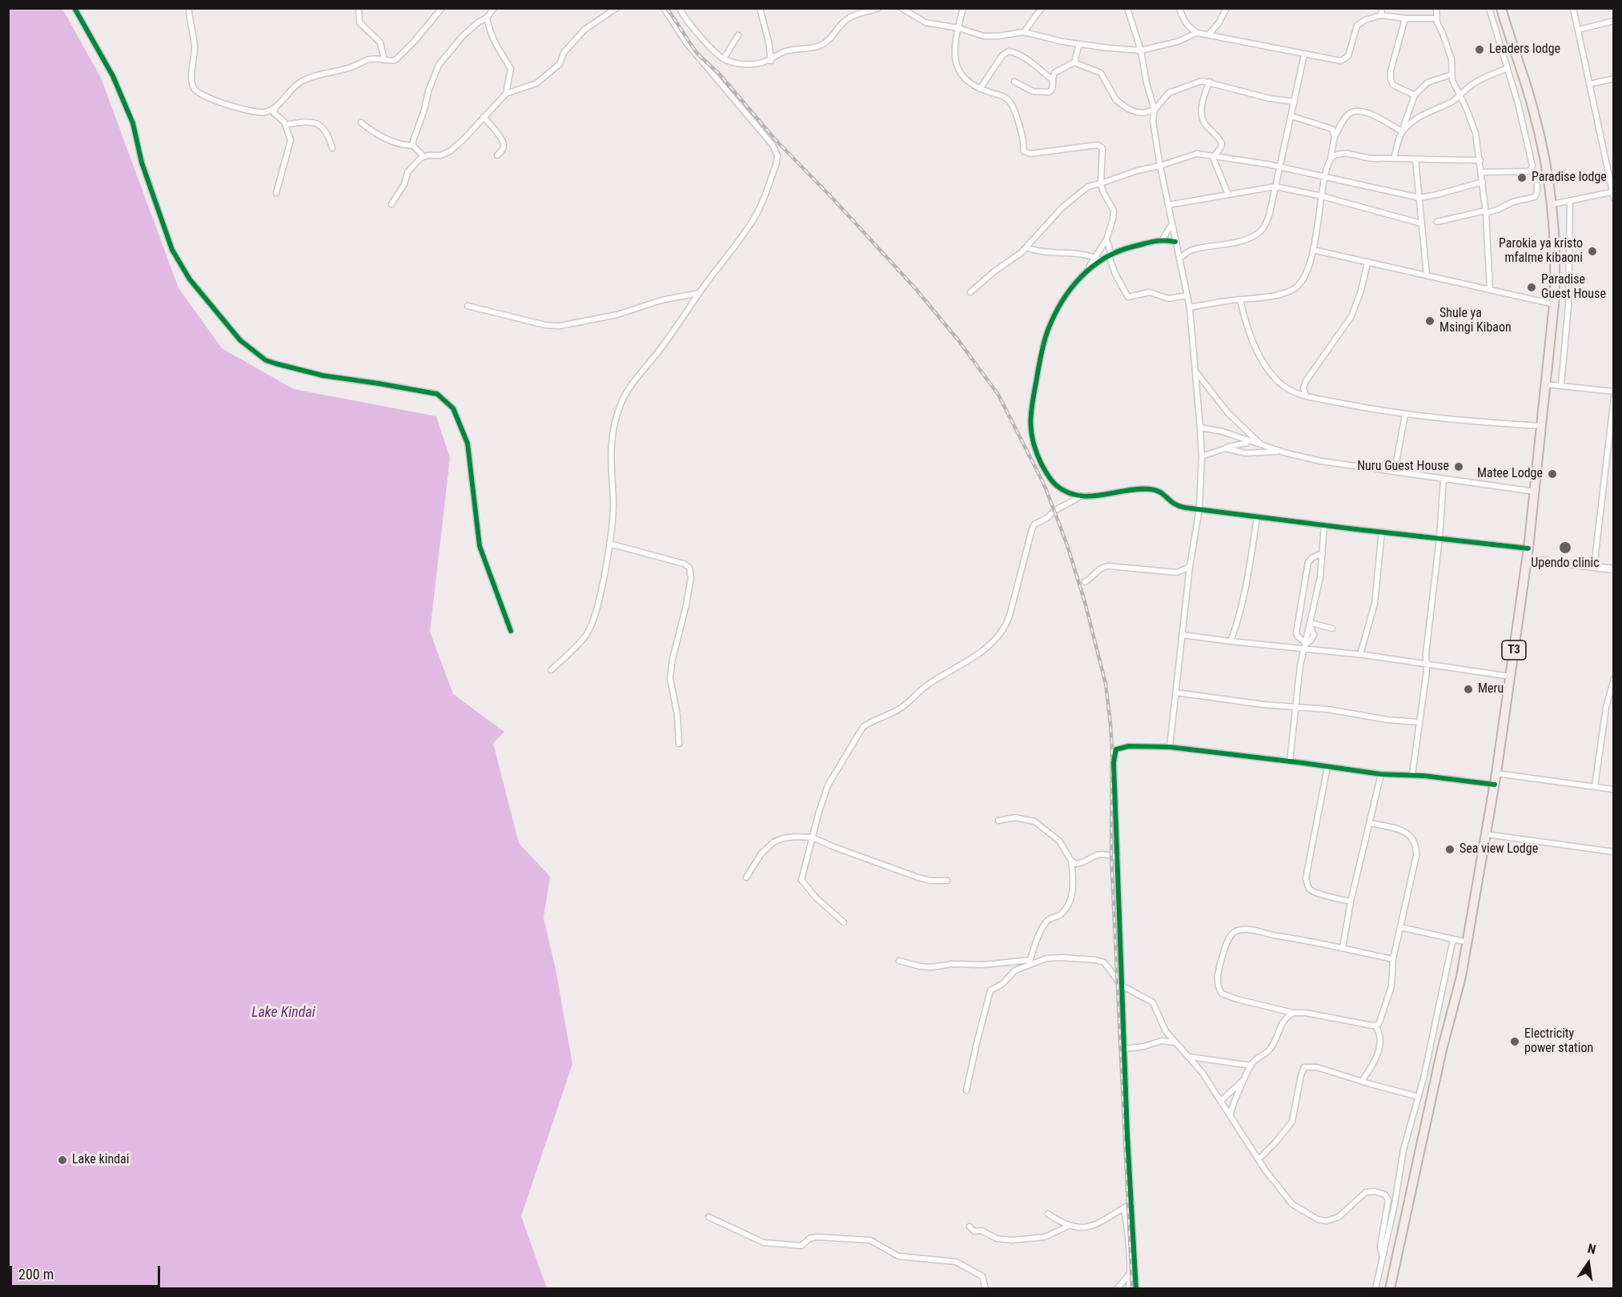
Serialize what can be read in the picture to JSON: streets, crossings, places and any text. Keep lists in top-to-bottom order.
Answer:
{
  "streets": {
    "highway": ["T3"]
  },
  "water": ["Lake Kindai"],
  "places": [
    "Leaders lodge",
    "Paradise lodge",
    "Parokia ya kristo mfalme kibaoni",
    "Paradise Guest House",
    "Shule ya Msingi Kibaon",
    "Nuru Guest House",
    "Matee Lodge",
    "Upendo clinic",
    "Meru",
    "Sea view Lodge",
    "Electricity power station",
    "Lake kindai"
  ],
  "scale_bar": "200 m",
  "north": "top"
}
